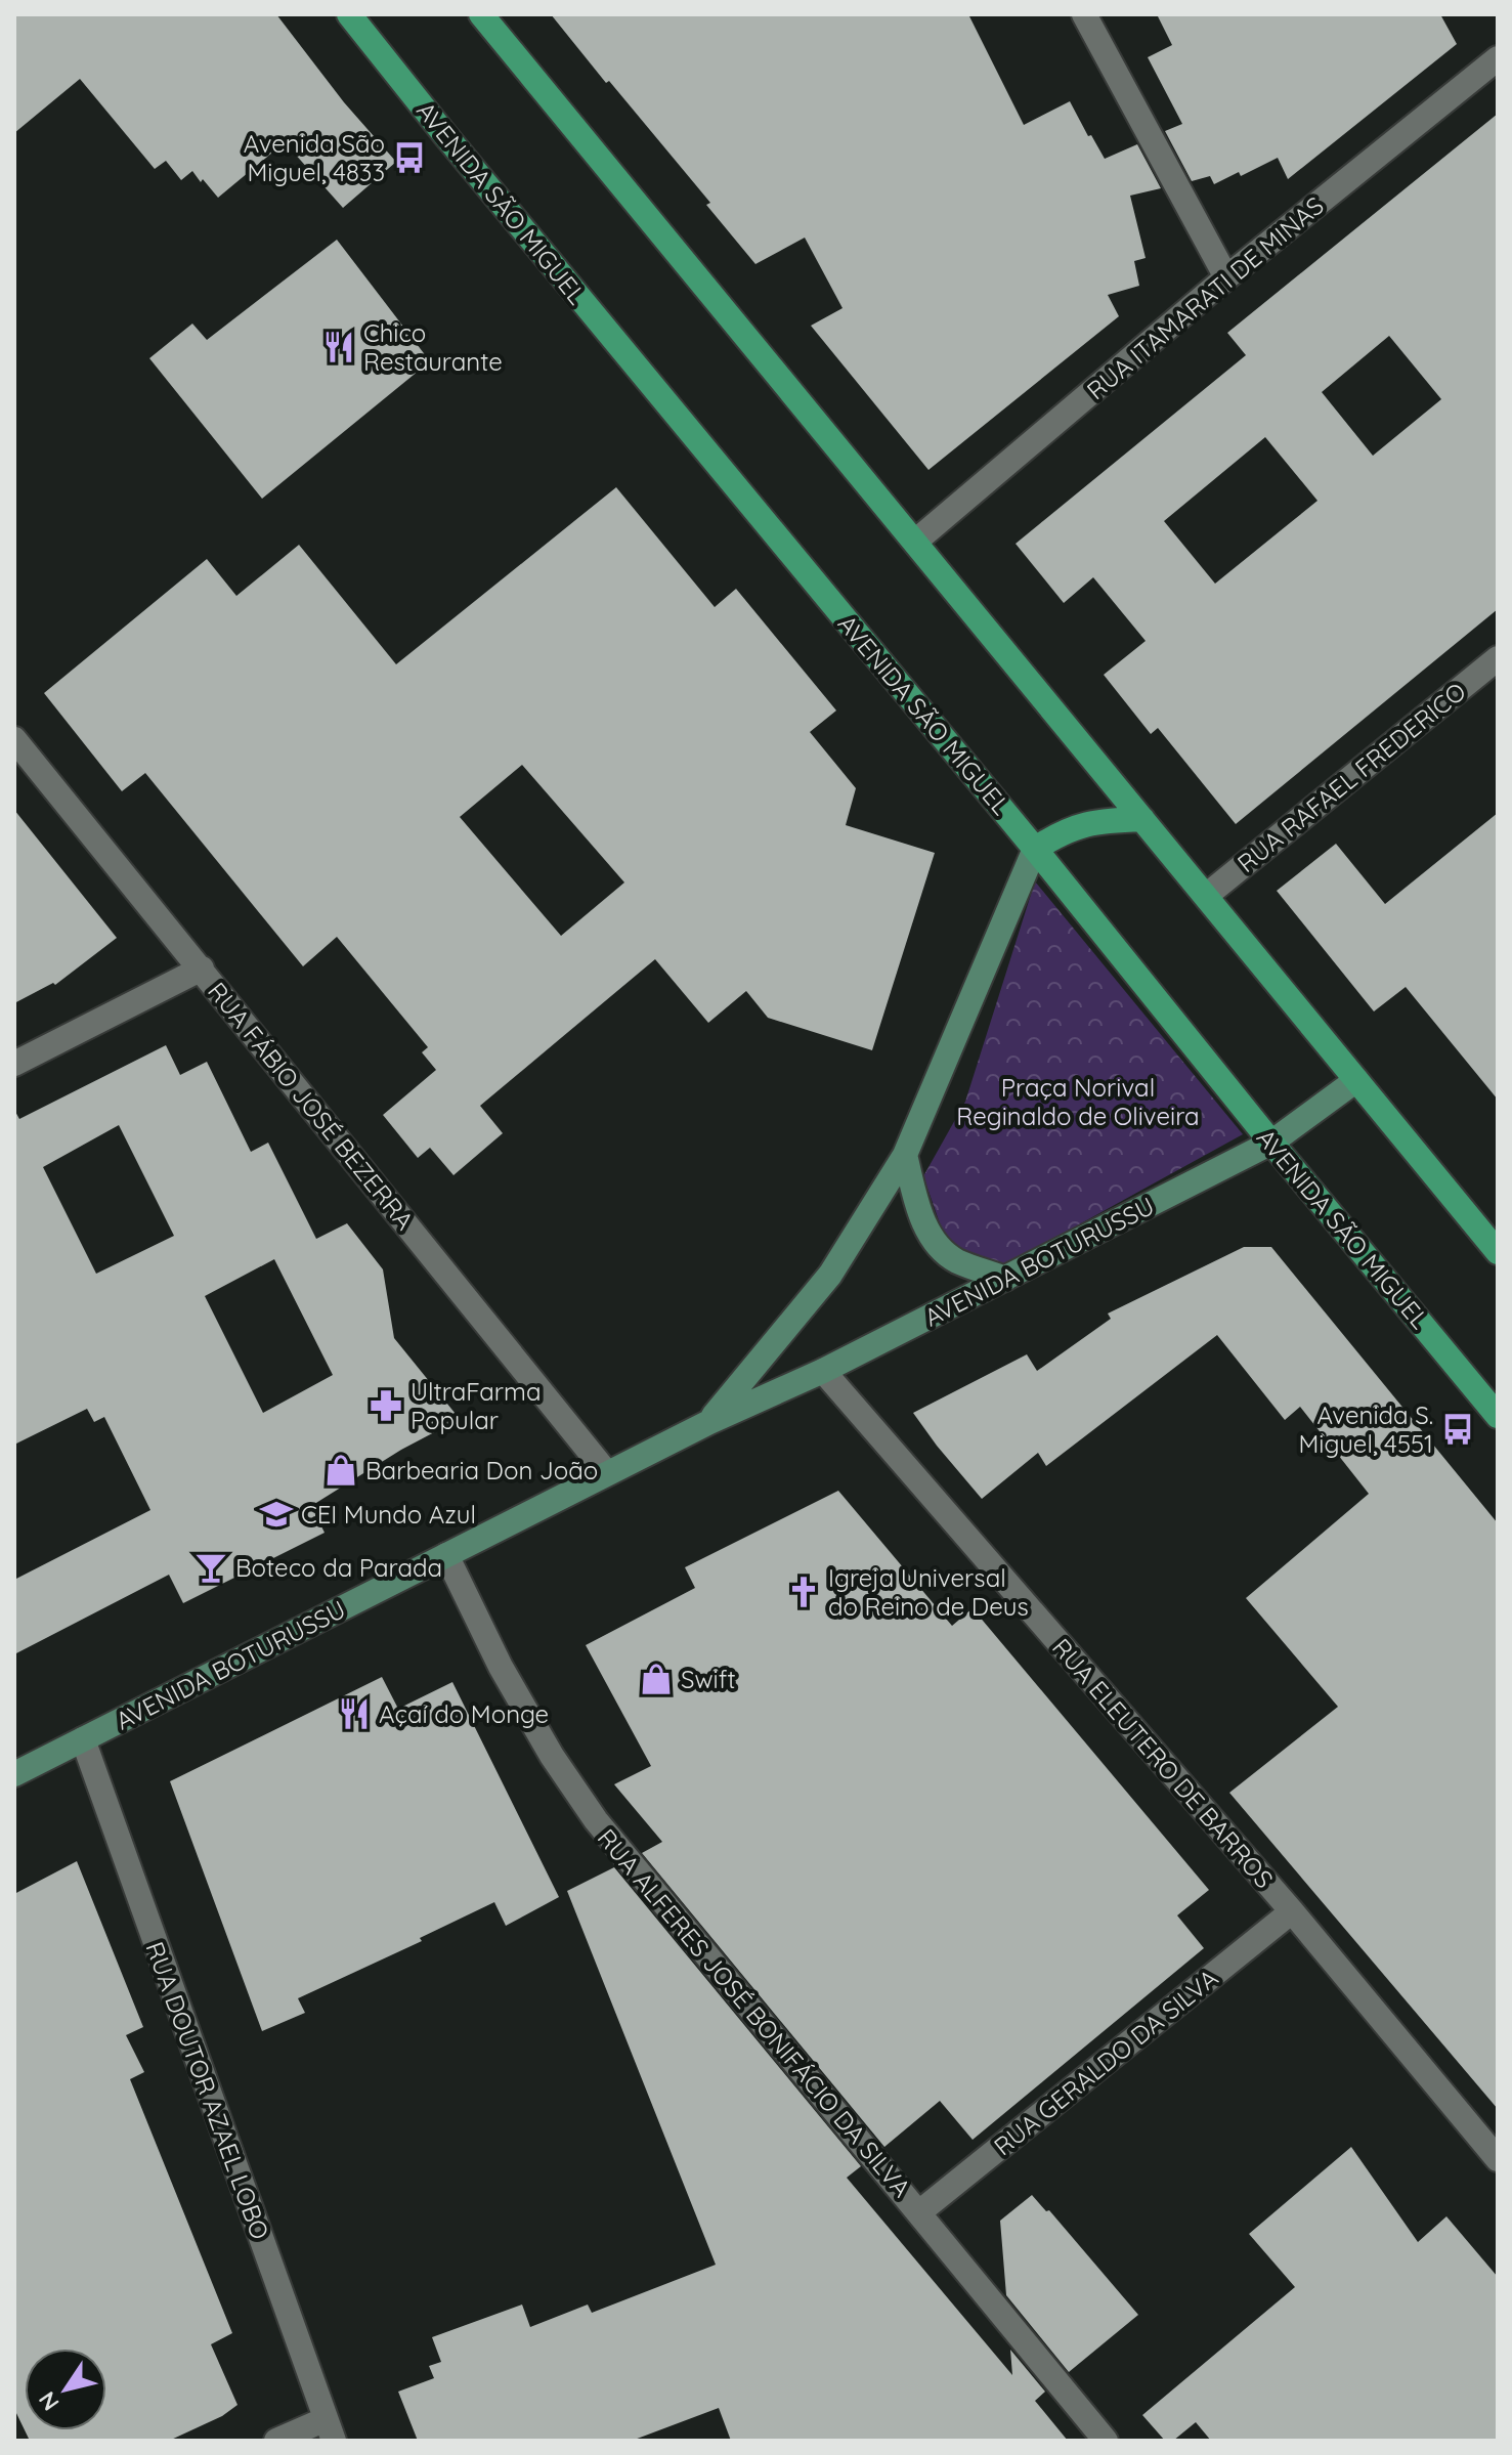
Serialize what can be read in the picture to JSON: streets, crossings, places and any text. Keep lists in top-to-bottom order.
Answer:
{
  "streets": {
    "main road": ["AVENIDA SÃO MIGUEL", "AVENIDA BOTURUSSU"],
    "street": [
      "RUA ITAMARATI DE MINAS",
      "RUA RAFAEL FREDERICO",
      "RUA FÁBIO JOSÉ BEZERRA",
      "RUA ELEUTERO DE BARROS",
      "RUA ALFERES JOSÉ BONIFÁCIO DA SILVA",
      "RUA GERALDO DA SILVA",
      "RUA DOUTOR AZAEL LOBO"
    ]
  },
  "crossings": [
    ["AVENIDA SÃO MIGUEL", "AVENIDA BOTURUSSU"],
    ["RUA FÁBIO JOSÉ BEZERRA", "AVENIDA BOTURUSSU"],
    ["AVENIDA BOTURUSSU", "RUA ELEUTERO DE BARROS"],
    ["AVENIDA BOTURUSSU", "RUA ALFERES JOSÉ BONIFÁCIO DA SILVA"],
    ["AVENIDA BOTURUSSU", "RUA DOUTOR AZAEL LOBO"],
    ["RUA ELEUTERO DE BARROS", "RUA GERALDO DA SILVA"],
    ["RUA ALFERES JOSÉ BONIFÁCIO DA SILVA", "RUA GERALDO DA SILVA"]
  ],
  "parks": ["Praça Norival Reginaldo de Oliveira"],
  "places": {
    "bus stop": ["Avenida São Miguel, 4833", "Avenida S. Miguel, 4551"],
    "restaurant": ["Chico Restaurante", "Açaí do Monge"],
    "pharmacy": ["UltraFarma Popular"],
    "shop": ["Barbearia Don João", "Swift"],
    "school or university": ["CEI Mundo Azul"],
    "bar": ["Boteco da Parada"],
    "church": ["Igreja Universal do Reino de Deus"]
  },
  "north": "bottom left"
}
